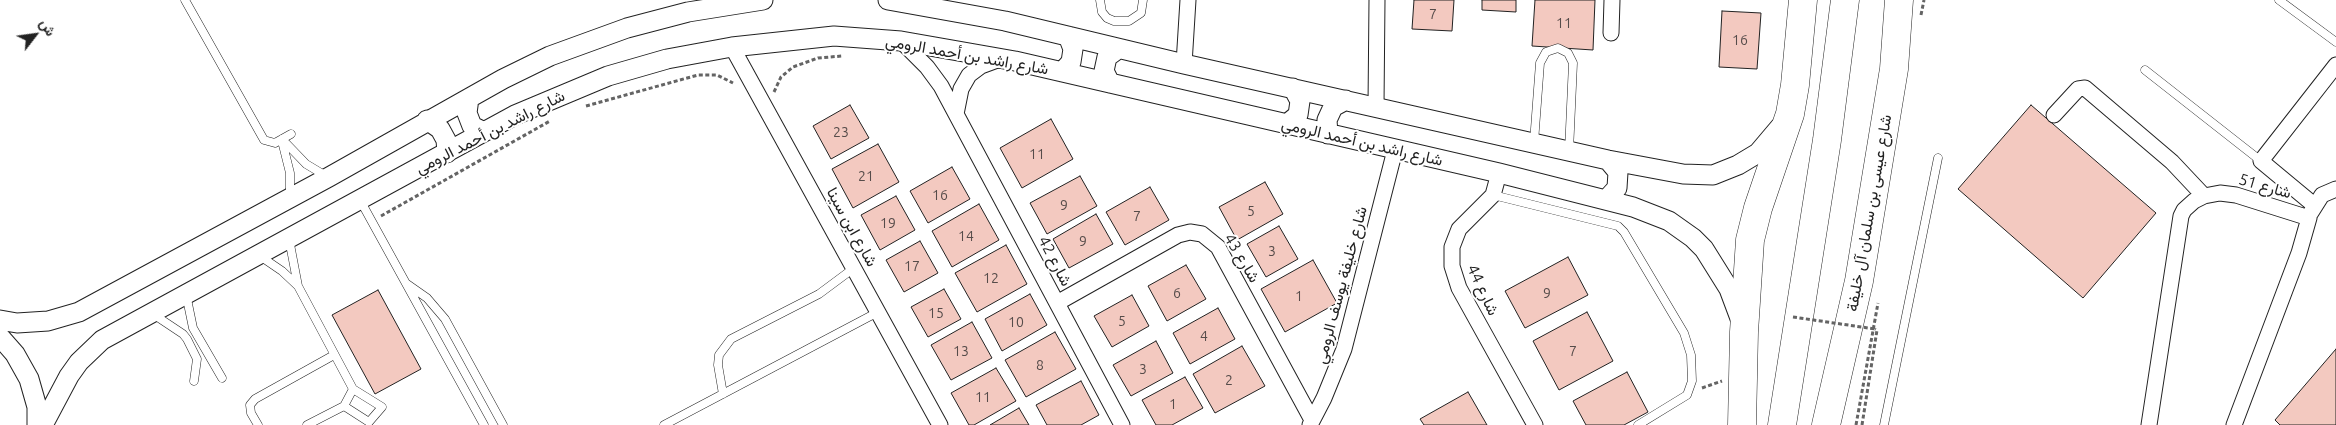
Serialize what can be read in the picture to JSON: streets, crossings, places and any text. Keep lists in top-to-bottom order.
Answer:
{
  "streets": {
    "highway": ["شارع عيسى بن سلمان آل خليفة"],
    "street": [
      "شارع راشد بن أحمد الرومي",
      "شارع 51",
      "شارع ابن سينا",
      "شارع 43",
      "شارع 42",
      "شارع خليفة يوسف الرومي",
      "شارع 44"
    ]
  },
  "crossings": [
    ["شارع راشد بن أحمد الرومي", "شارع ابن سينا"],
    ["شارع راشد بن أحمد الرومي", "شارع 42"],
    ["شارع راشد بن أحمد الرومي", "شارع خليفة يوسف الرومي"],
    ["شارع راشد بن أحمد الرومي", "شارع 44"],
    ["شارع 43", "شارع 42"],
    ["شارع 43", "شارع خليفة يوسف الرومي"]
  ],
  "house_numbers": [
    "7",
    "11",
    "16",
    "23",
    "11",
    "21",
    "16",
    "9",
    "5",
    "7",
    "19",
    "14",
    "9",
    "3",
    "17",
    "12",
    "6",
    "9",
    "1",
    "15",
    "5",
    "10",
    "4",
    "13",
    "7",
    "8",
    "3",
    "2",
    "11",
    "1"
  ],
  "north": "top right"
}
